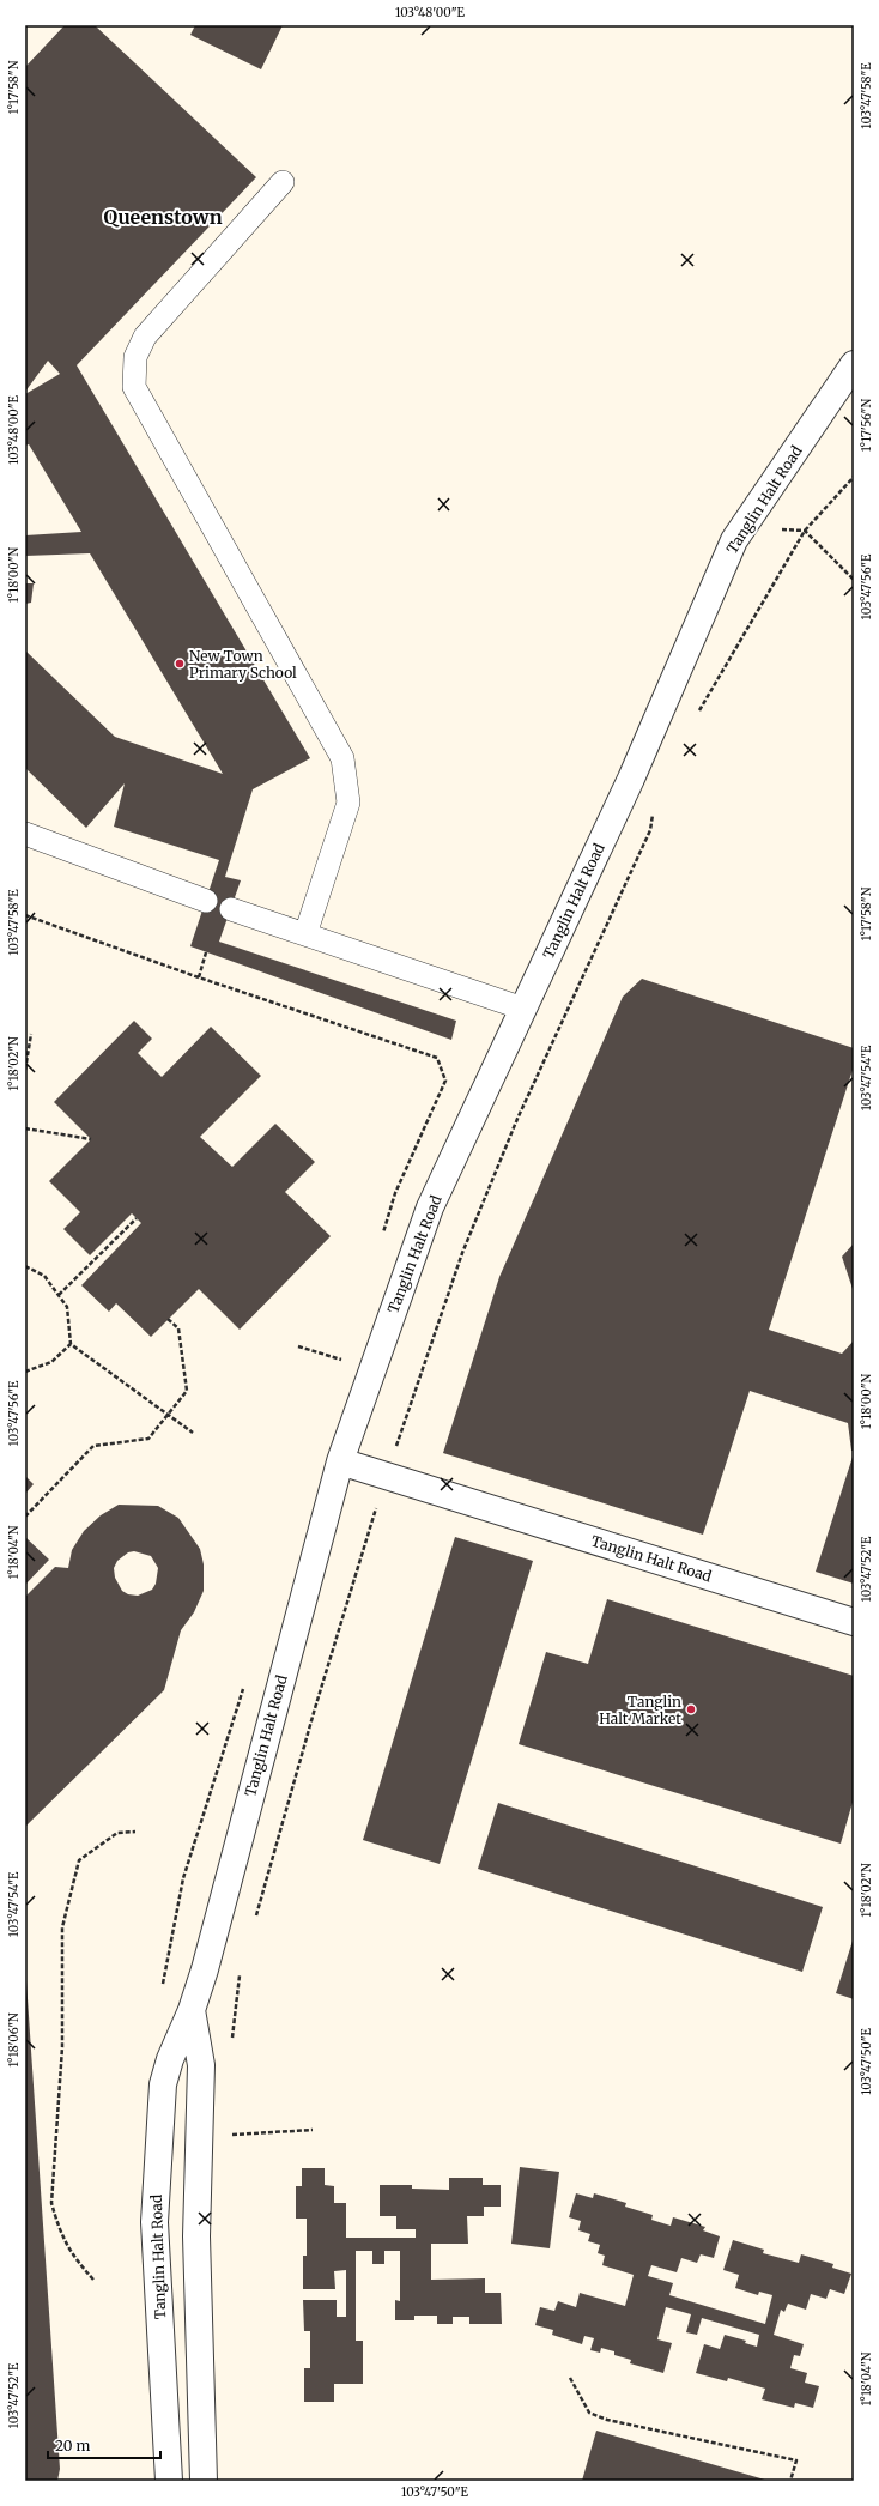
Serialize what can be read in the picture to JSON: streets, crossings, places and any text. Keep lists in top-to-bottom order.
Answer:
{
  "streets": {
    "street": ["Tanglin Halt Road"]
  },
  "districts": ["Queenstown"],
  "places": ["New Town Primary School", "Tanglin Halt Market"],
  "scale_bar": "20 m",
  "coordinates": [
    "103°48'00\"E",
    "1°17'58\"N",
    "103°47'58\"E",
    "1°17'56\"N",
    "1°18'00\"N",
    "103°47'56\"E",
    "1°18'02\"N",
    "103°47'54\"E",
    "1°18'04\"N",
    "103°47'52\"E",
    "1°18'06\"N",
    "103°47'50\"E"
  ]
}
